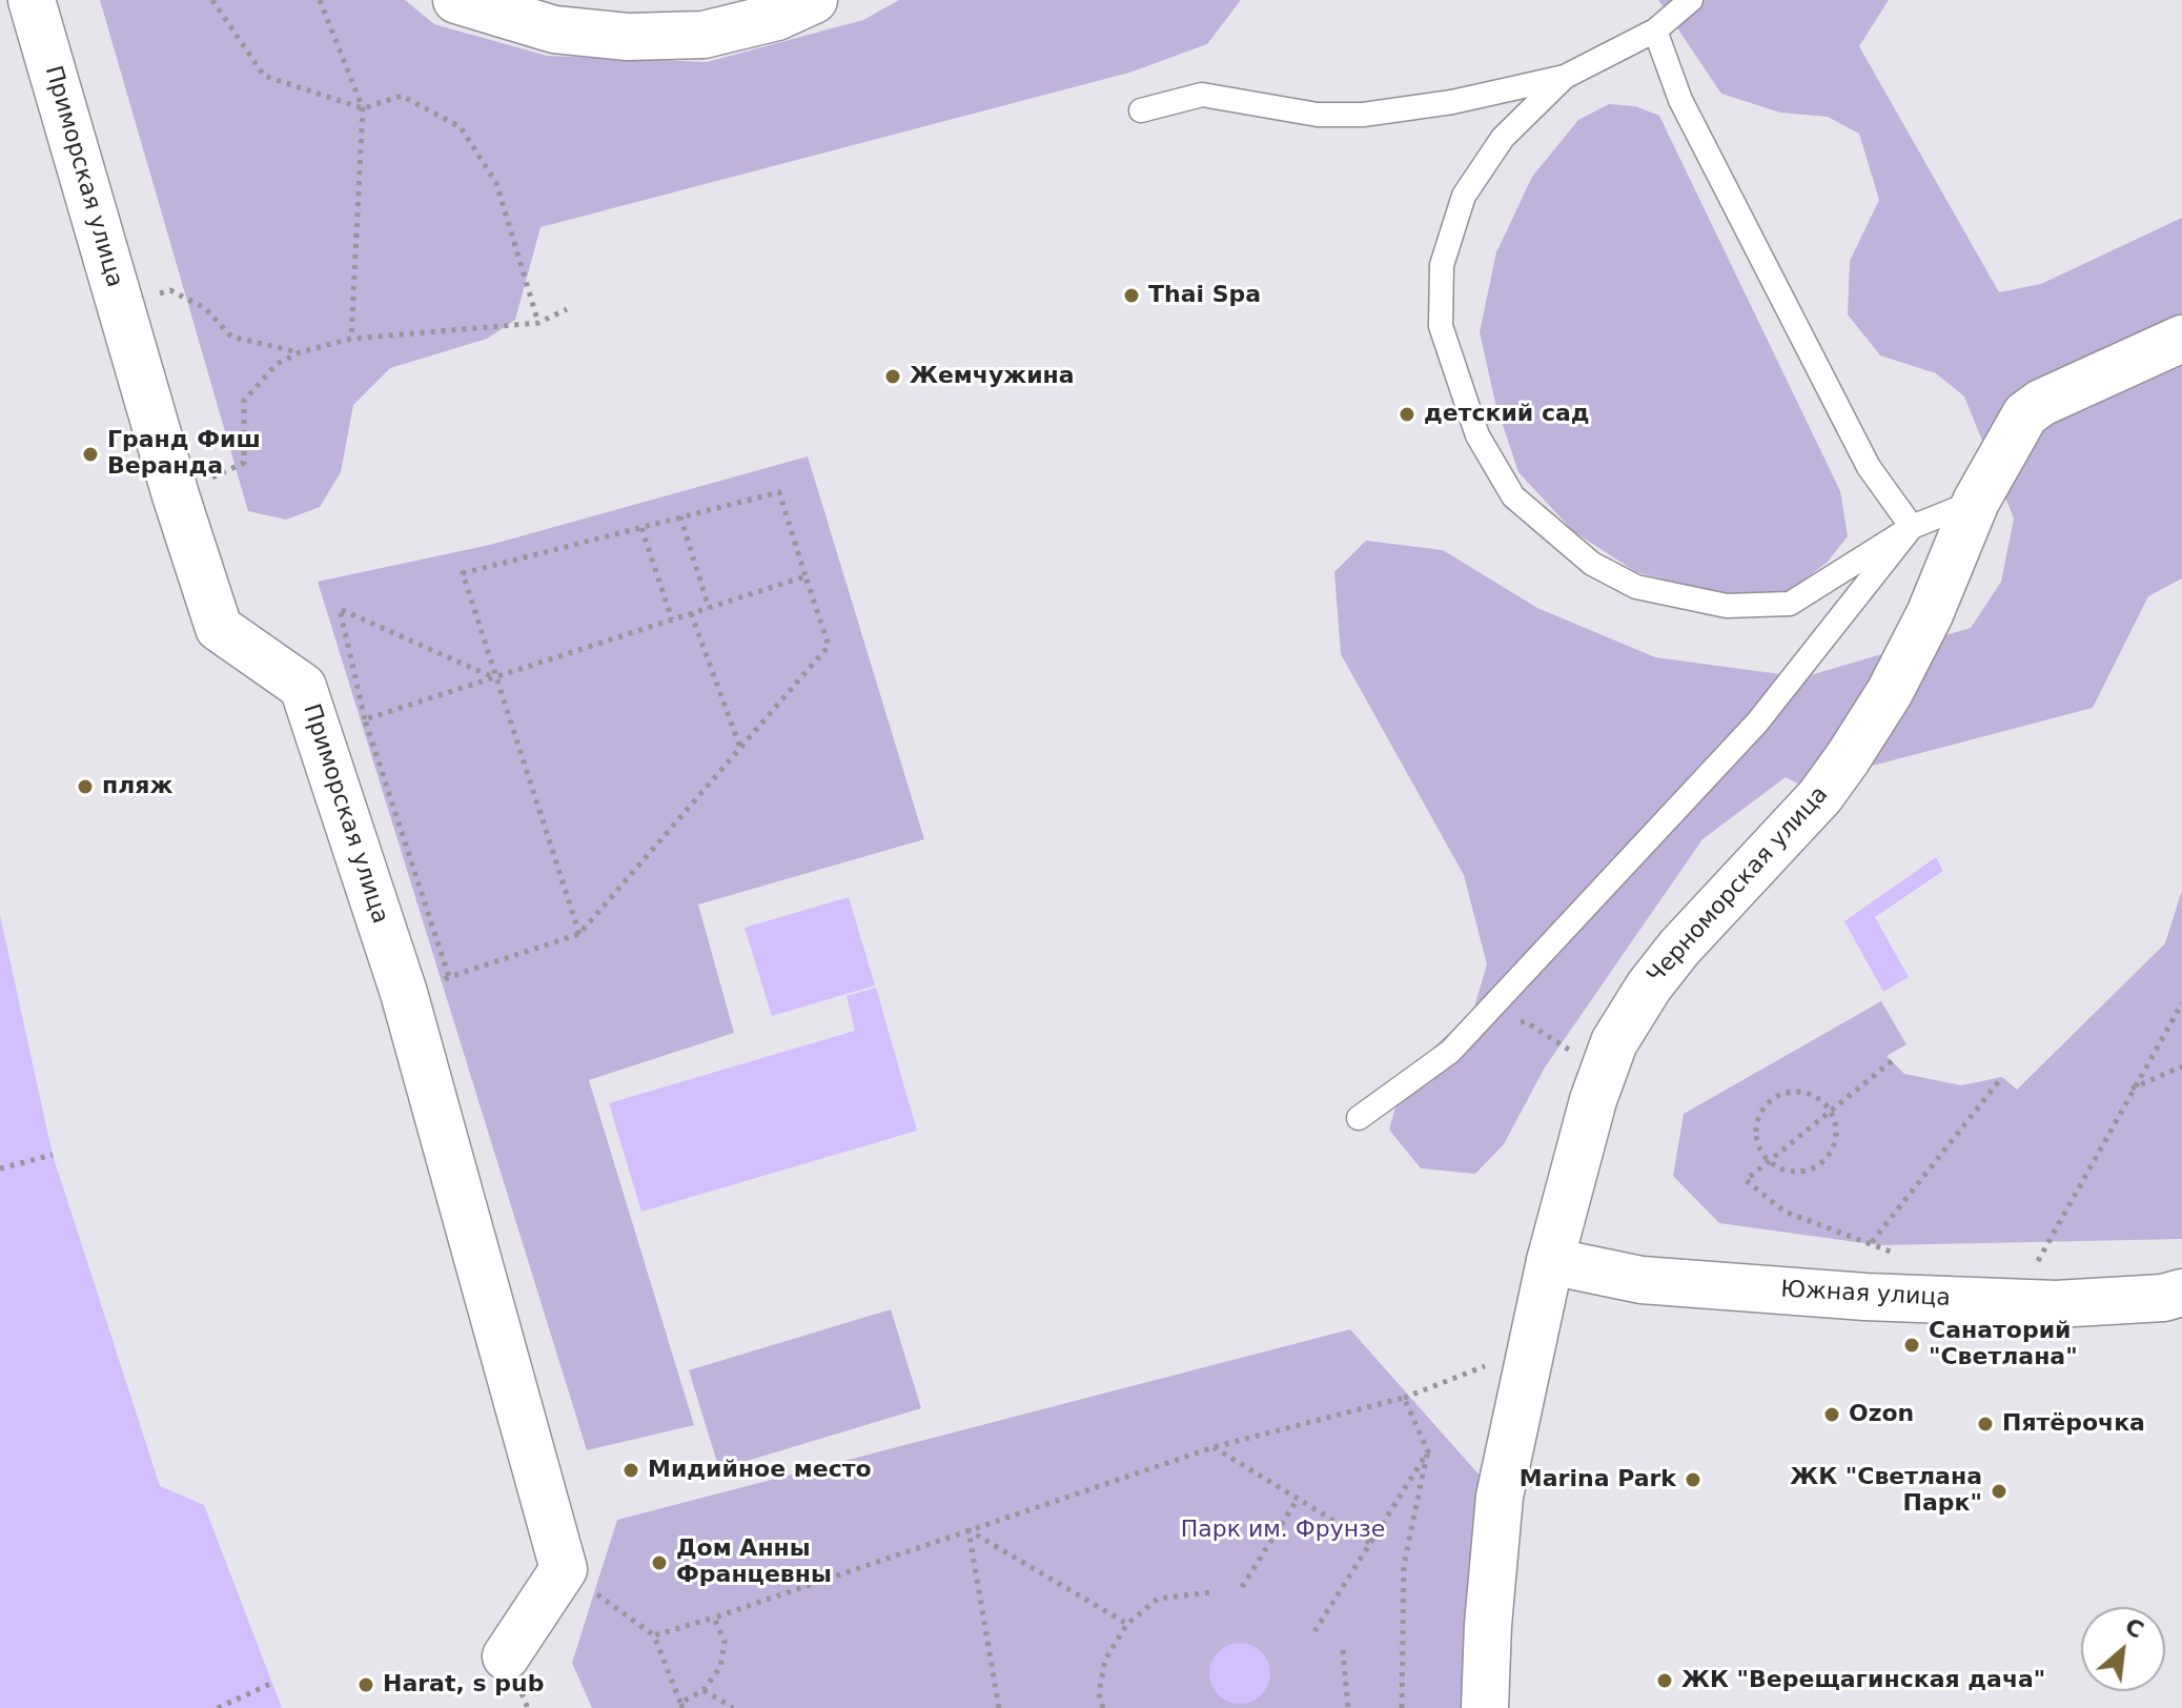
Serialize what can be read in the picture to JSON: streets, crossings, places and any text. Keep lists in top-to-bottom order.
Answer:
{
  "streets": {
    "street": ["Приморская улица", "Черноморская улица", "Южная улица"]
  },
  "crossings": [
    ["Черноморская улица", "Южная улица"]
  ],
  "parks": ["Парк им. Фрунзе"],
  "places": [
    "Thai Spa",
    "Жемчужина",
    "детский сад",
    "Гранд Фиш Веранда",
    "пляж",
    "Санаторий \"Светлана\"",
    "Ozon",
    "Пятёрочка",
    "Мидийное место",
    "Marina Park",
    "ЖК \"Светлана Парк\"",
    "Дом Анны Францевны",
    "ЖК \"Верещагинская дача\"",
    "Harat, s pub"
  ],
  "north": "top right"
}
